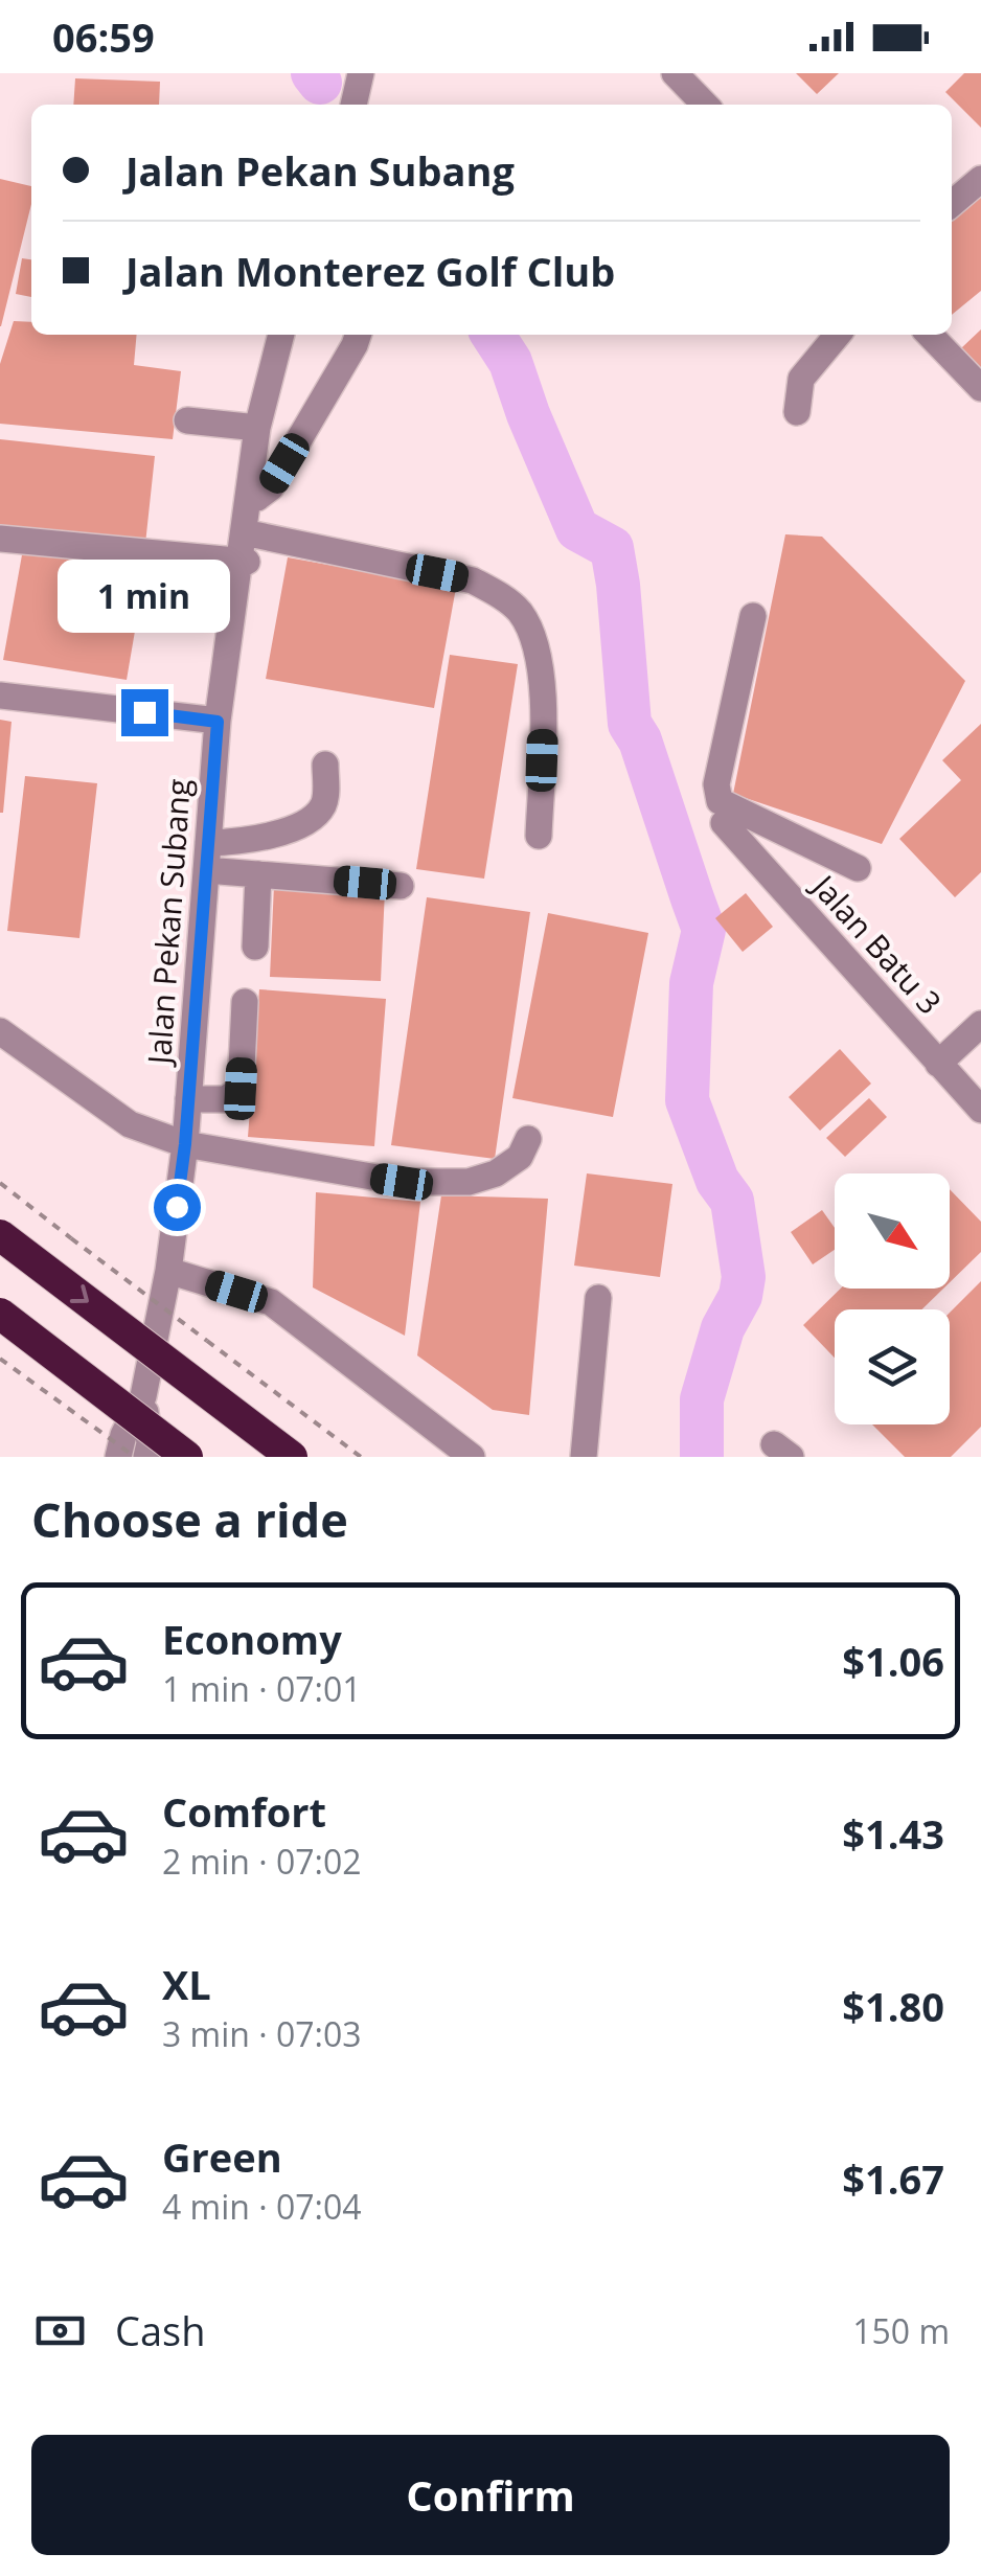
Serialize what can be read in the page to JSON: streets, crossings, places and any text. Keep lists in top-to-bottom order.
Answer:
{
  "streets": {
    "street": ["Jalan Pekan Subang", "Jalan Batu 3"]
  },
  "north": "bottom right",
  "page": {
    "status": "06:59",
    "banner": ["Jalan Pekan Subang", "Jalan Monterez Golf Club"],
    "bubble": "1 min",
    "heading": "Choose a ride",
    "list": [
      {
        "name": "Economy",
        "note": "1 min · 07:01",
        "value": "$1.06"
      },
      {
        "name": "Comfort",
        "note": "2 min · 07:02",
        "value": "$1.43"
      },
      {
        "name": "XL",
        "note": "3 min · 07:03",
        "value": "$1.80"
      },
      {
        "name": "Green",
        "note": "4 min · 07:04",
        "value": "$1.67"
      }
    ],
    "pay": ["Cash", "150 m"],
    "buttons": "Confirm"
  }
}
